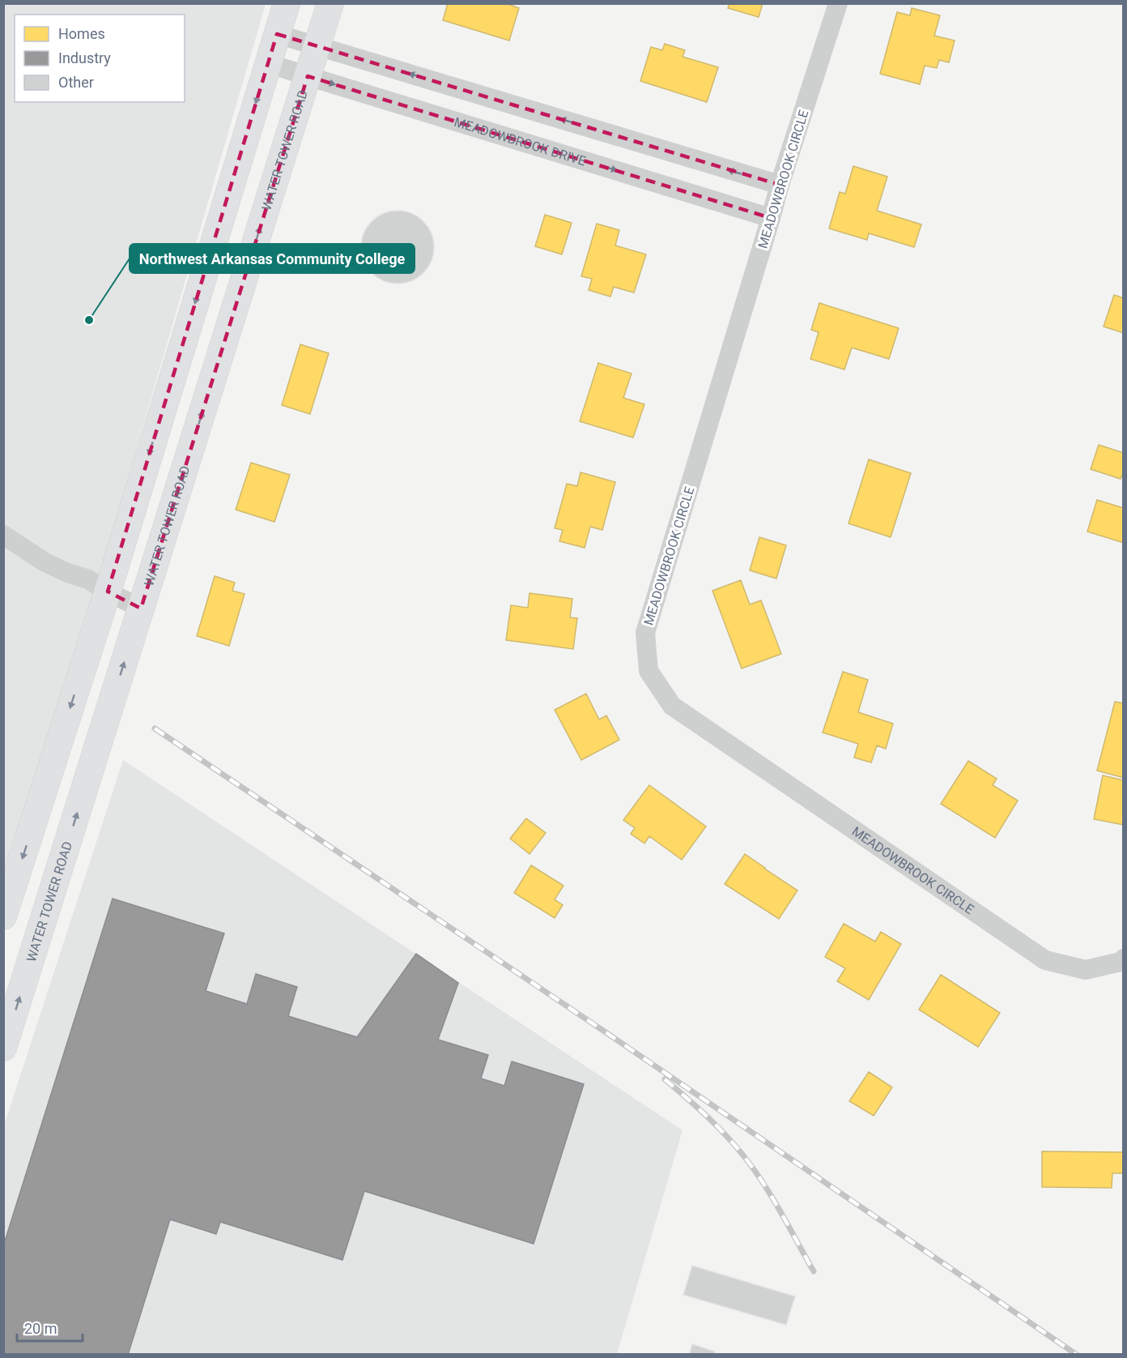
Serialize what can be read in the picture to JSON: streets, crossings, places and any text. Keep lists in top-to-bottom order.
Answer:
{
  "streets": {
    "street": ["MEADOWBROOK DRIVE", "WATER TOWER ROAD", "MEADOWBROOK CIRCLE"]
  },
  "crossings": [
    ["MEADOWBROOK DRIVE", "WATER TOWER ROAD"],
    ["MEADOWBROOK DRIVE", "MEADOWBROOK CIRCLE"]
  ],
  "places": ["Northwest Arkansas Community College"],
  "legend": ["Homes", "Industry", "Other"],
  "scale_bar": "20 m"
}
